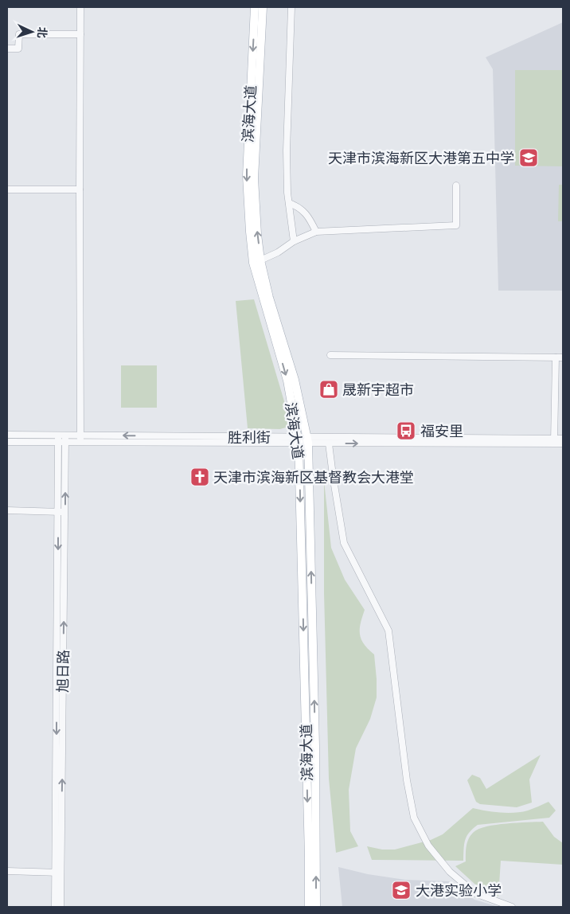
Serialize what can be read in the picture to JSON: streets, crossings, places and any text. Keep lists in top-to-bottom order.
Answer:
{
  "streets": {
    "main road": ["滨海大道"],
    "street": ["胜利街", "旭日路"]
  },
  "crossings": [
    ["滨海大道", "胜利街"],
    ["胜利街", "旭日路"]
  ],
  "places": {
    "school or university": ["天津市滨海新区大港第五中学", "大港实验小学"],
    "shop": ["晟新宇超市"],
    "bus stop": ["福安里"],
    "church": ["天津市滨海新区基督教会大港堂"]
  },
  "north": "right"
}
